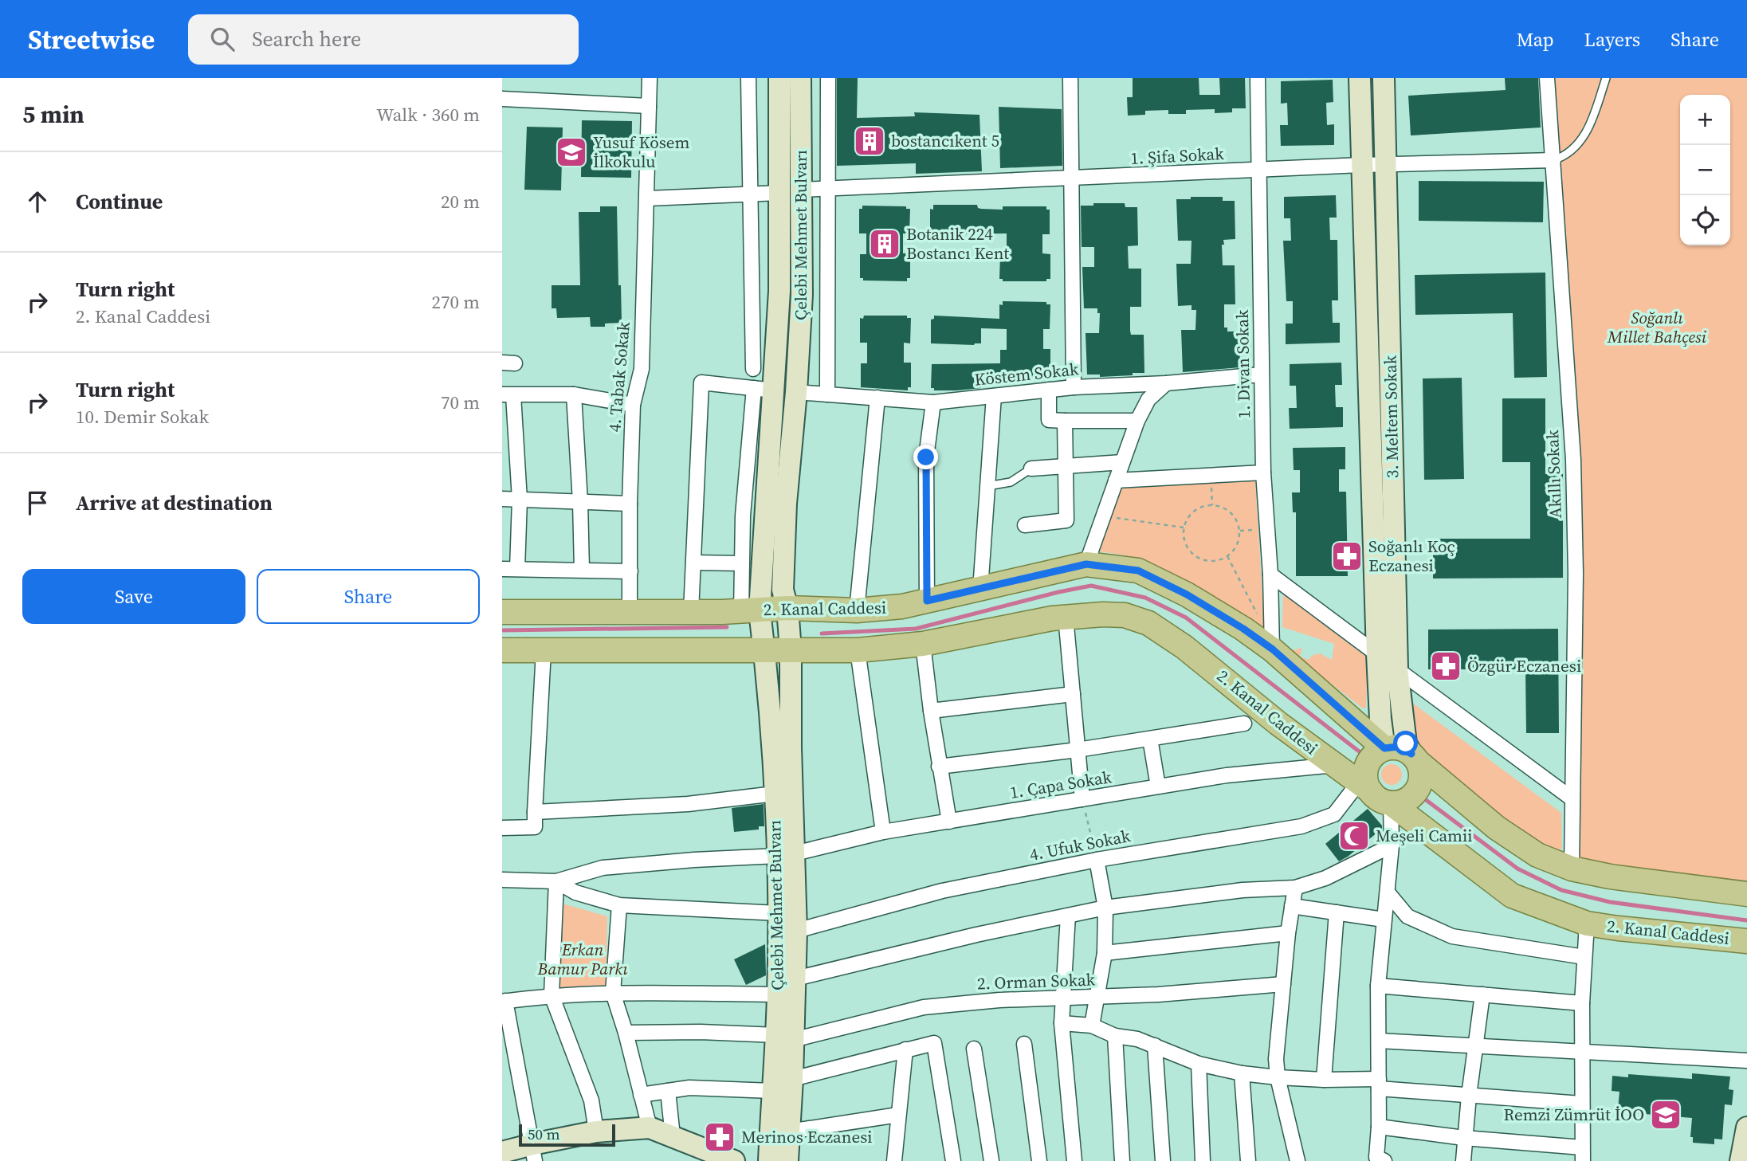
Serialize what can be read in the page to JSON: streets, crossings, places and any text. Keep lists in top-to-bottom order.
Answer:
{
  "streets": {
    "main road": ["Çelebi Mehmet Bulvarı", "3. Meltem Sokak", "2. Kanal Caddesi"],
    "street": [
      "1. Şifa Sokak",
      "1. Divan Sokak",
      "Köstem Sokak",
      "4. Tabak Sokak",
      "Akıllı Sokak",
      "1. Çapa Sokak",
      "4. Ufuk Sokak",
      "2. Orman Sokak"
    ]
  },
  "crossings": [
    ["1. Şifa Sokak", "Çelebi Mehmet Bulvarı"],
    ["1. Şifa Sokak", "1. Divan Sokak"],
    ["1. Şifa Sokak", "3. Meltem Sokak"],
    ["1. Şifa Sokak", "Akıllı Sokak"],
    ["Çelebi Mehmet Bulvarı", "Köstem Sokak"],
    ["Çelebi Mehmet Bulvarı", "2. Kanal Caddesi"],
    ["Çelebi Mehmet Bulvarı", "1. Çapa Sokak"],
    ["Çelebi Mehmet Bulvarı", "4. Ufuk Sokak"],
    ["Çelebi Mehmet Bulvarı", "2. Orman Sokak"],
    ["1. Divan Sokak", "Köstem Sokak"],
    ["1. Divan Sokak", "2. Kanal Caddesi"],
    ["4. Tabak Sokak", "2. Kanal Caddesi"],
    ["3. Meltem Sokak", "2. Kanal Caddesi"],
    ["3. Meltem Sokak", "4. Ufuk Sokak"],
    ["2. Kanal Caddesi", "1. Çapa Sokak"],
    ["2. Kanal Caddesi", "4. Ufuk Sokak"]
  ],
  "parks": ["Soğanlı Millet Bahçesi", "Erkan Bamur Parkı"],
  "places": {
    "building": ["bostancıkent 5", "Botanik 224 Bostancı Kent"],
    "school or university": ["Yusuf Kösem İlkokulu", "Remzi Zümrüt İOO"],
    "pharmacy": ["Soğanlı Koç Eczanesi", "Özgür Eczanesi", "Merinos Eczanesi"],
    "mosque": ["Meşeli Camii"]
  },
  "scale_bar": "50 m",
  "page": {
    "header": "Streetwise",
    "search": "Search here",
    "nav": ["Map", "Layers", "Share"],
    "heading": ["5 min", "Walk · 360 m"],
    "map_buttons": ["+", "−"],
    "list": [
      ["Continue", "20 m"],
      ["Turn right", "2. Kanal Caddesi", "270 m"],
      ["Turn right", "10. Demir Sokak", "70 m"],
      "Arrive at destination"
    ],
    "buttons": ["Save", "Share"],
    "scale": "50 m"
  }
}
